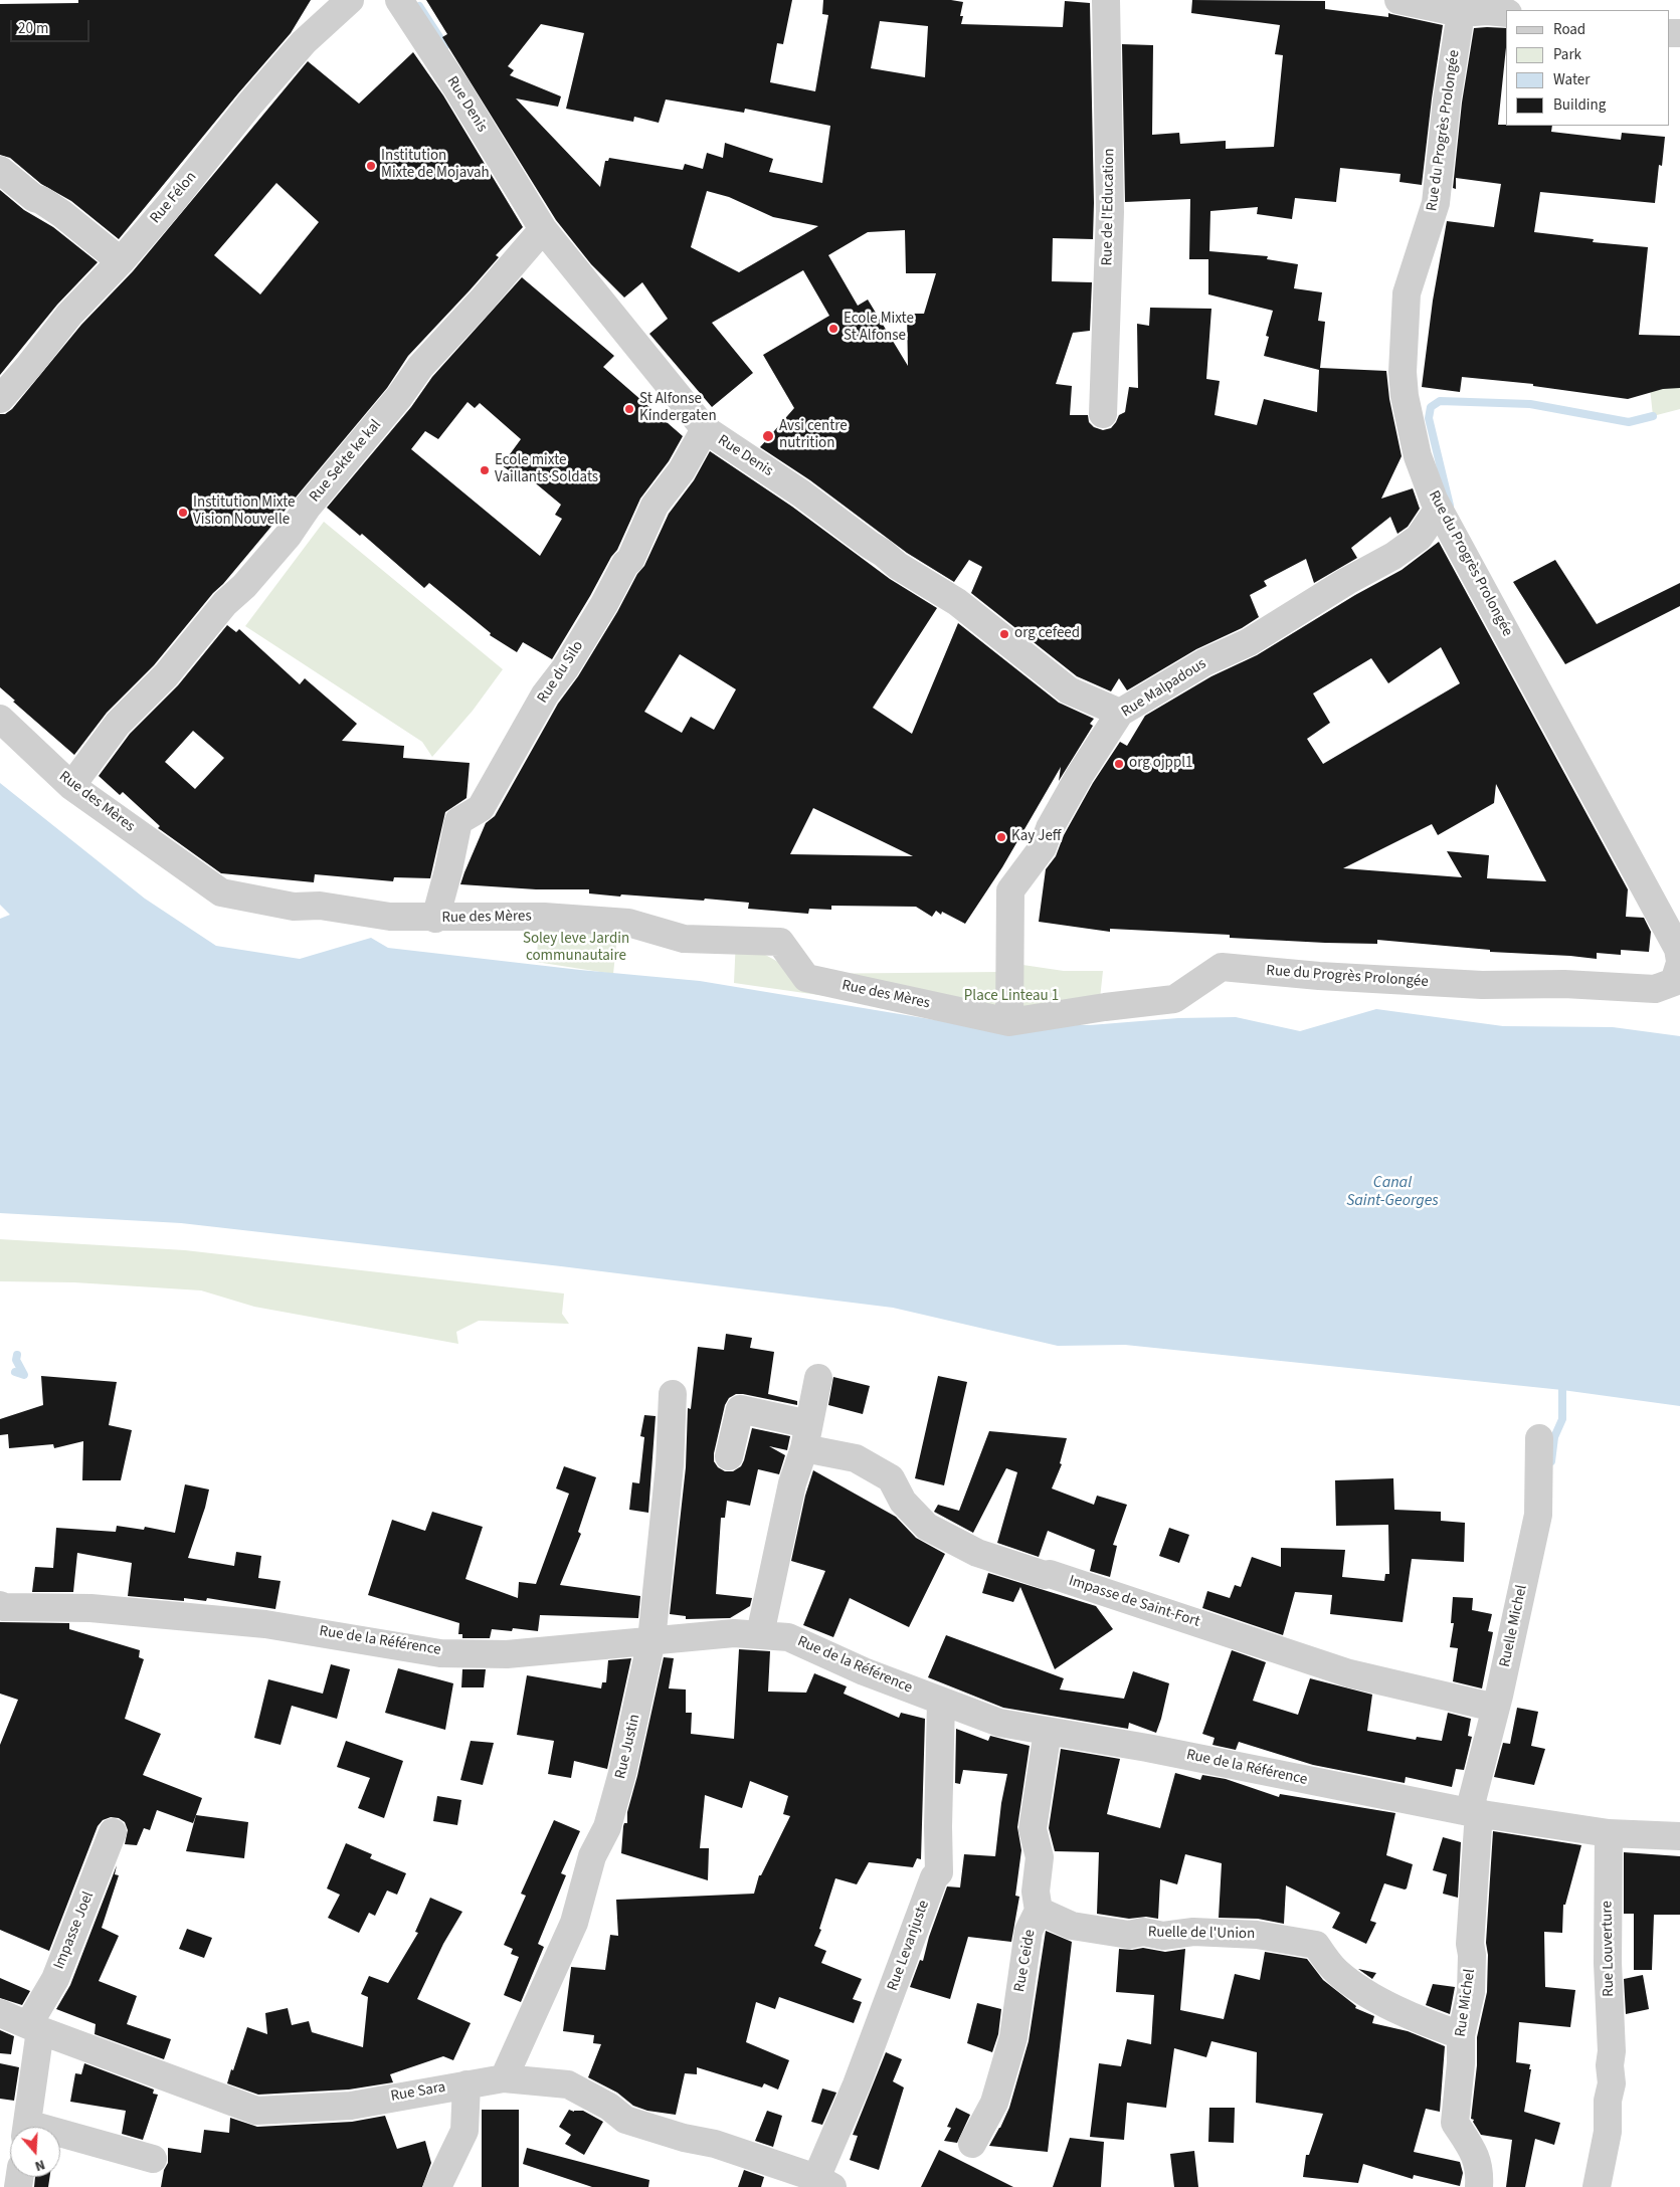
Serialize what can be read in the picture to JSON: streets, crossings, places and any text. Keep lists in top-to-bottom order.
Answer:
{
  "streets": {
    "street": [
      "Rue Denis",
      "Rue du Progrès Prolongée",
      "Rue Félon",
      "Rue de l'Education",
      "Rue Sekte ke kal",
      "Rue du Silo",
      "Rue Malpadous",
      "Rue des Mères",
      "Impasse de Saint-Fort",
      "Ruelle Michel",
      "Rue de la Référence",
      "Rue Justin",
      "Impasse Joel",
      "Ruelle de l'Union",
      "Rue Levanjuste",
      "Rue Louverture",
      "Rue Ceide",
      "Rue Michel",
      "Rue Sara"
    ]
  },
  "crossings": [
    ["Rue Denis", "Rue Sekte ke kal"],
    ["Rue Denis", "Rue du Silo"],
    ["Rue Denis", "Rue Malpadous"],
    ["Rue du Progrès Prolongée", "Rue Malpadous"],
    ["Rue du Progrès Prolongée", "Rue des Mères"],
    ["Rue Sekte ke kal", "Rue des Mères"],
    ["Rue du Silo", "Rue des Mères"],
    ["Rue Malpadous", "Rue des Mères"],
    ["Impasse de Saint-Fort", "Ruelle Michel"],
    ["Ruelle Michel", "Rue de la Référence"],
    ["Ruelle Michel", "Rue Michel"],
    ["Rue de la Référence", "Rue Justin"],
    ["Rue de la Référence", "Rue Levanjuste"],
    ["Rue de la Référence", "Rue Louverture"],
    ["Rue de la Référence", "Rue Ceide"],
    ["Rue de la Référence", "Rue Michel"],
    ["Rue Justin", "Rue Sara"],
    ["Impasse Joel", "Rue Sara"],
    ["Ruelle de l'Union", "Rue Ceide"],
    ["Ruelle de l'Union", "Rue Michel"],
    ["Rue Levanjuste", "Rue Sara"]
  ],
  "water": ["Canal Saint-Georges"],
  "parks": ["Soley leve Jardin communautaire", "Place Linteau 1"],
  "places": [
    "Institution Mixte de Mojavah",
    "Ecole Mixte St Alfonse",
    "St Alfonse Kindergaten",
    "Avsi centre nutrition",
    "Ecole mixte Vaillants Soldats",
    "Institution Mixte Vision Nouvelle",
    "org cefeed",
    "org ojppl1",
    "Kay Jeff"
  ],
  "legend": [
    "Road",
    "Park",
    "Water",
    "Building"
  ],
  "scale_bar": "20 m",
  "north": "bottom"
}
